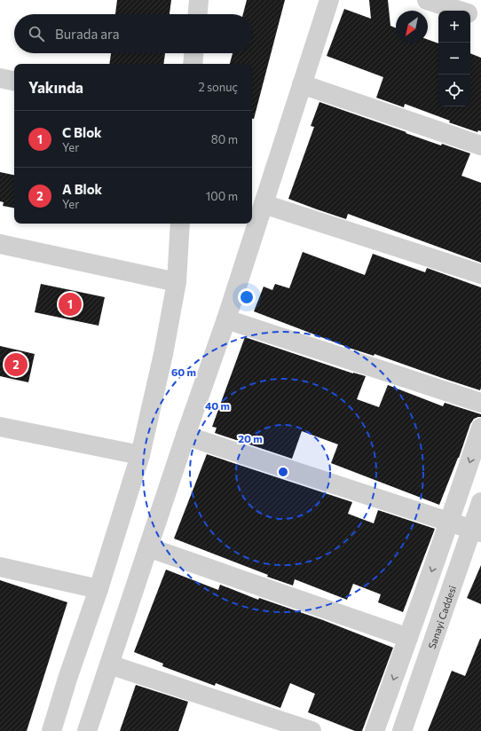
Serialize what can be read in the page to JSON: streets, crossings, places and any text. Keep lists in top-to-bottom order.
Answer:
{
  "streets": {
    "street": ["Sanayi Caddesi"]
  },
  "north": "bottom left",
  "page": {
    "map_buttons": ["+", "−"],
    "search": "Burada ara",
    "heading": ["Yakında", "2 sonuç"],
    "list": [
      {
        "mark": "1",
        "name": "C Blok",
        "note": "Yer",
        "value": "80 m"
      },
      {
        "mark": "2",
        "name": "A Blok",
        "note": "Yer",
        "value": "100 m"
      }
    ],
    "pins": ["1", "2"]
  },
  "rings": ["60 m", "40 m", "20 m"]
}
